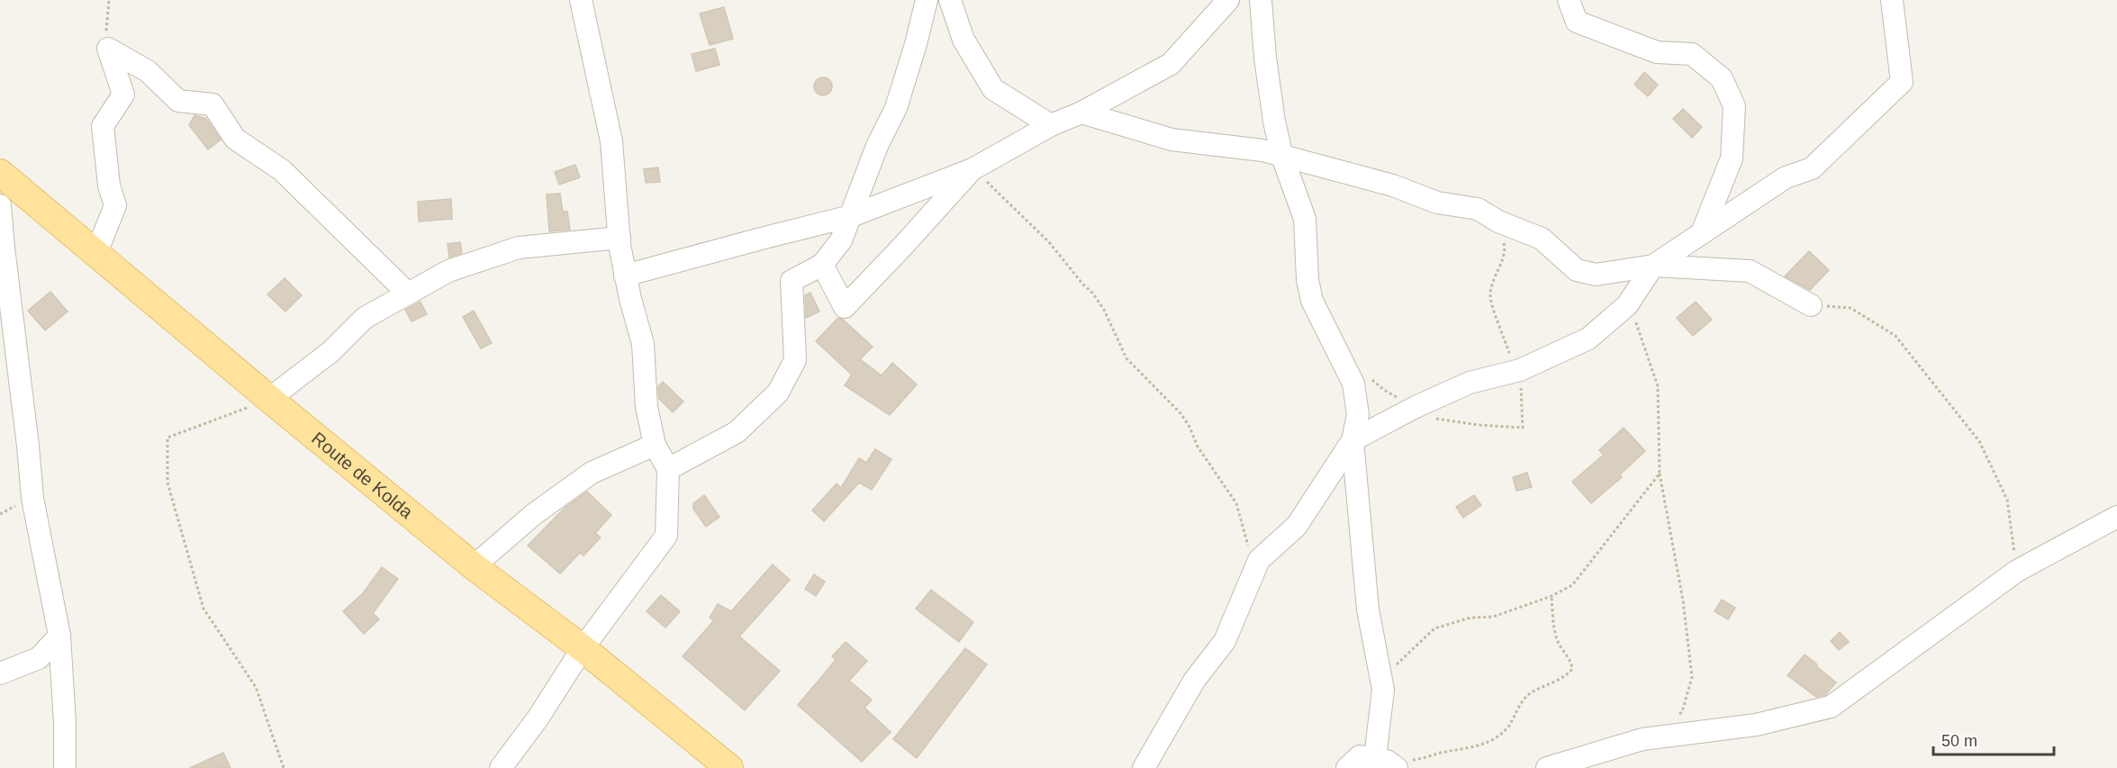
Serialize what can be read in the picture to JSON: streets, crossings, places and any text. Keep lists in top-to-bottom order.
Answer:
{
  "streets": {
    "main road": ["Route de Kolda"]
  },
  "scale_bar": "50 m"
}
